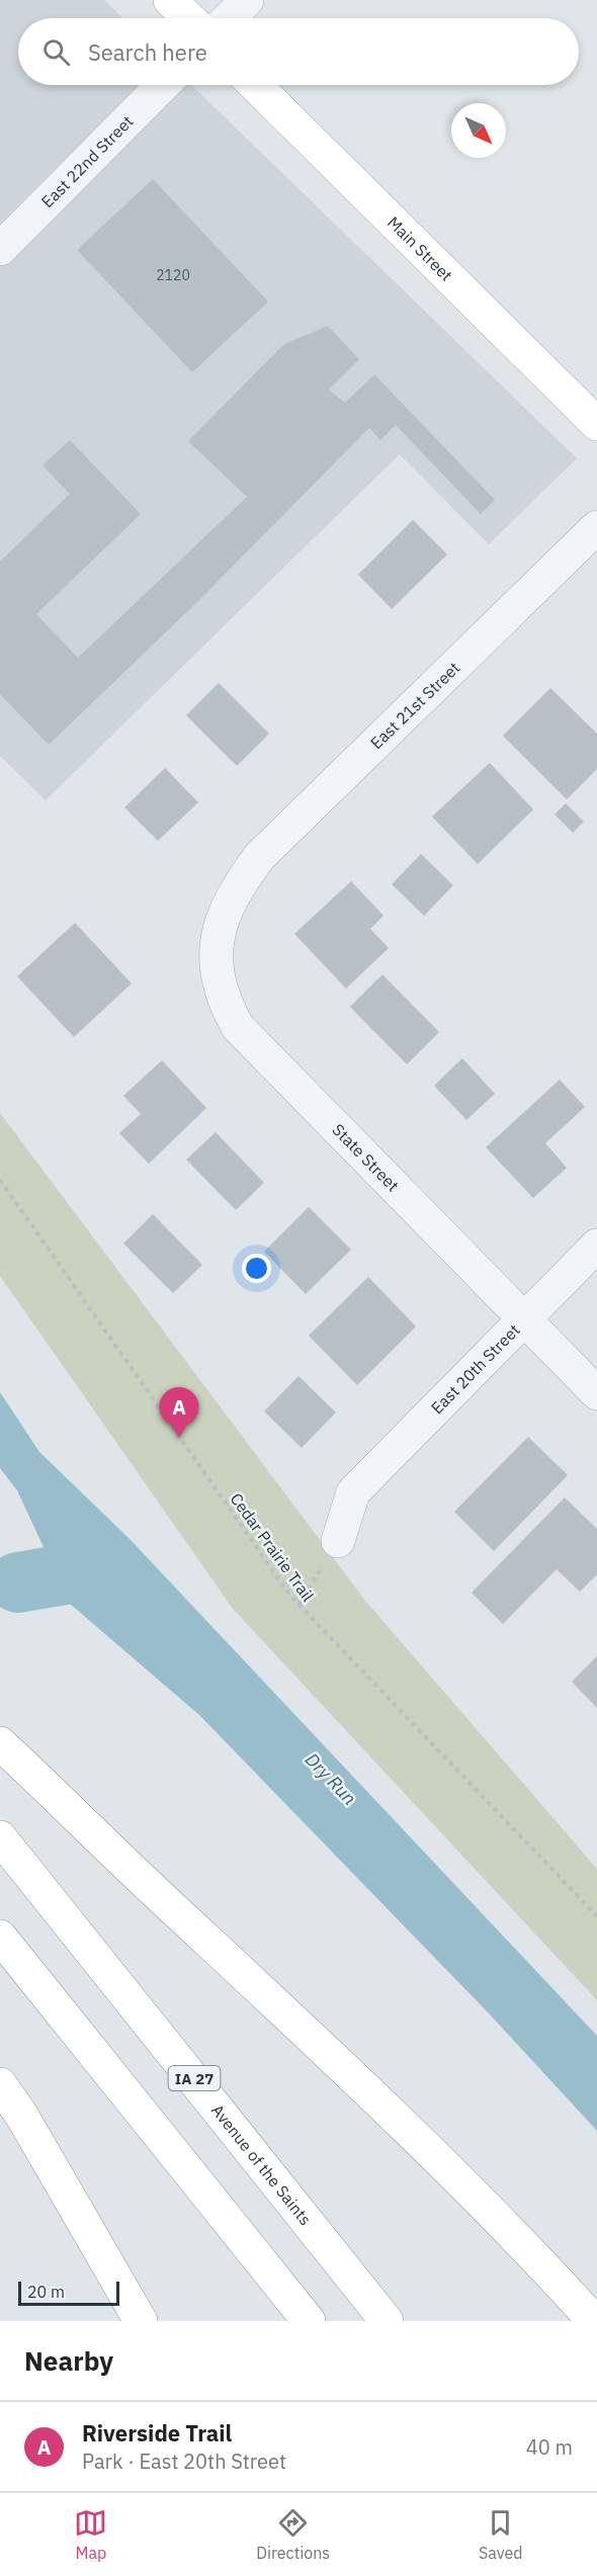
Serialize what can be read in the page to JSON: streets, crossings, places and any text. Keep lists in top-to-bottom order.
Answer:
{
  "streets": {
    "main road": ["Main Street", "IA 27", "Avenue of the Saints"],
    "street": [
      "East 22nd Street",
      "East 21st Street",
      "State Street",
      "East 20th Street"
    ],
    "path": ["Cedar Prairie Trail"]
  },
  "crossings": [
    ["East 21st Street", "State Street"],
    ["State Street", "East 20th Street"]
  ],
  "water": ["Dry Run"],
  "house_numbers": ["2120"],
  "scale_bar": "20 m",
  "north": "bottom right",
  "page": {
    "search": "Search here",
    "pins": "A",
    "scale": "20 m",
    "heading": "Nearby",
    "list": [
      {
        "mark": "A",
        "name": "Riverside Trail",
        "note": "Park · East 20th Street",
        "value": "40 m"
      }
    ],
    "nav": ["Map", "Directions", "Saved"]
  }
}
